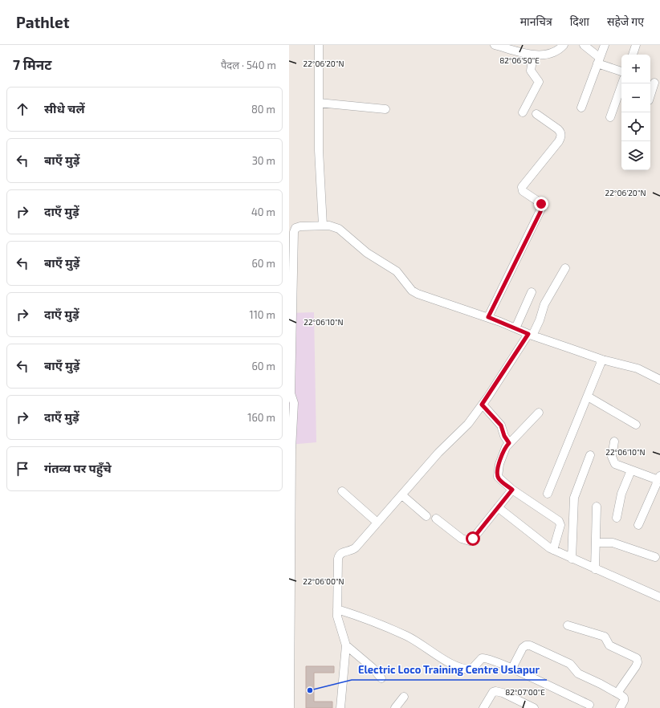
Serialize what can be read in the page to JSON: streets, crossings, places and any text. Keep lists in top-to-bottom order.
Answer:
{
  "places": ["Electric Loco Training Centre Uslapur"],
  "page": {
    "header": "Pathlet",
    "nav": ["मानचित्र", "दिशा", "सहेजे गए"],
    "heading": ["7 मिनट", "पैदल · 540 m"],
    "map_buttons": ["+", "−"],
    "list": [
      ["सीधे चलें", "80 m"],
      ["बाएँ मुड़ें", "30 m"],
      ["दाएँ मुड़ें", "40 m"],
      ["बाएँ मुड़ें", "60 m"],
      ["दाएँ मुड़ें", "110 m"],
      ["बाएँ मुड़ें", "60 m"],
      ["दाएँ मुड़ें", "160 m"],
      "गंतव्य पर पहुँचे"
    ]
  },
  "coordinates": [
    "82°06'50\"E",
    "22°06'20\"N",
    "22°06'10\"N",
    "22°06'00\"N",
    "82°07'00\"E"
  ]
}
